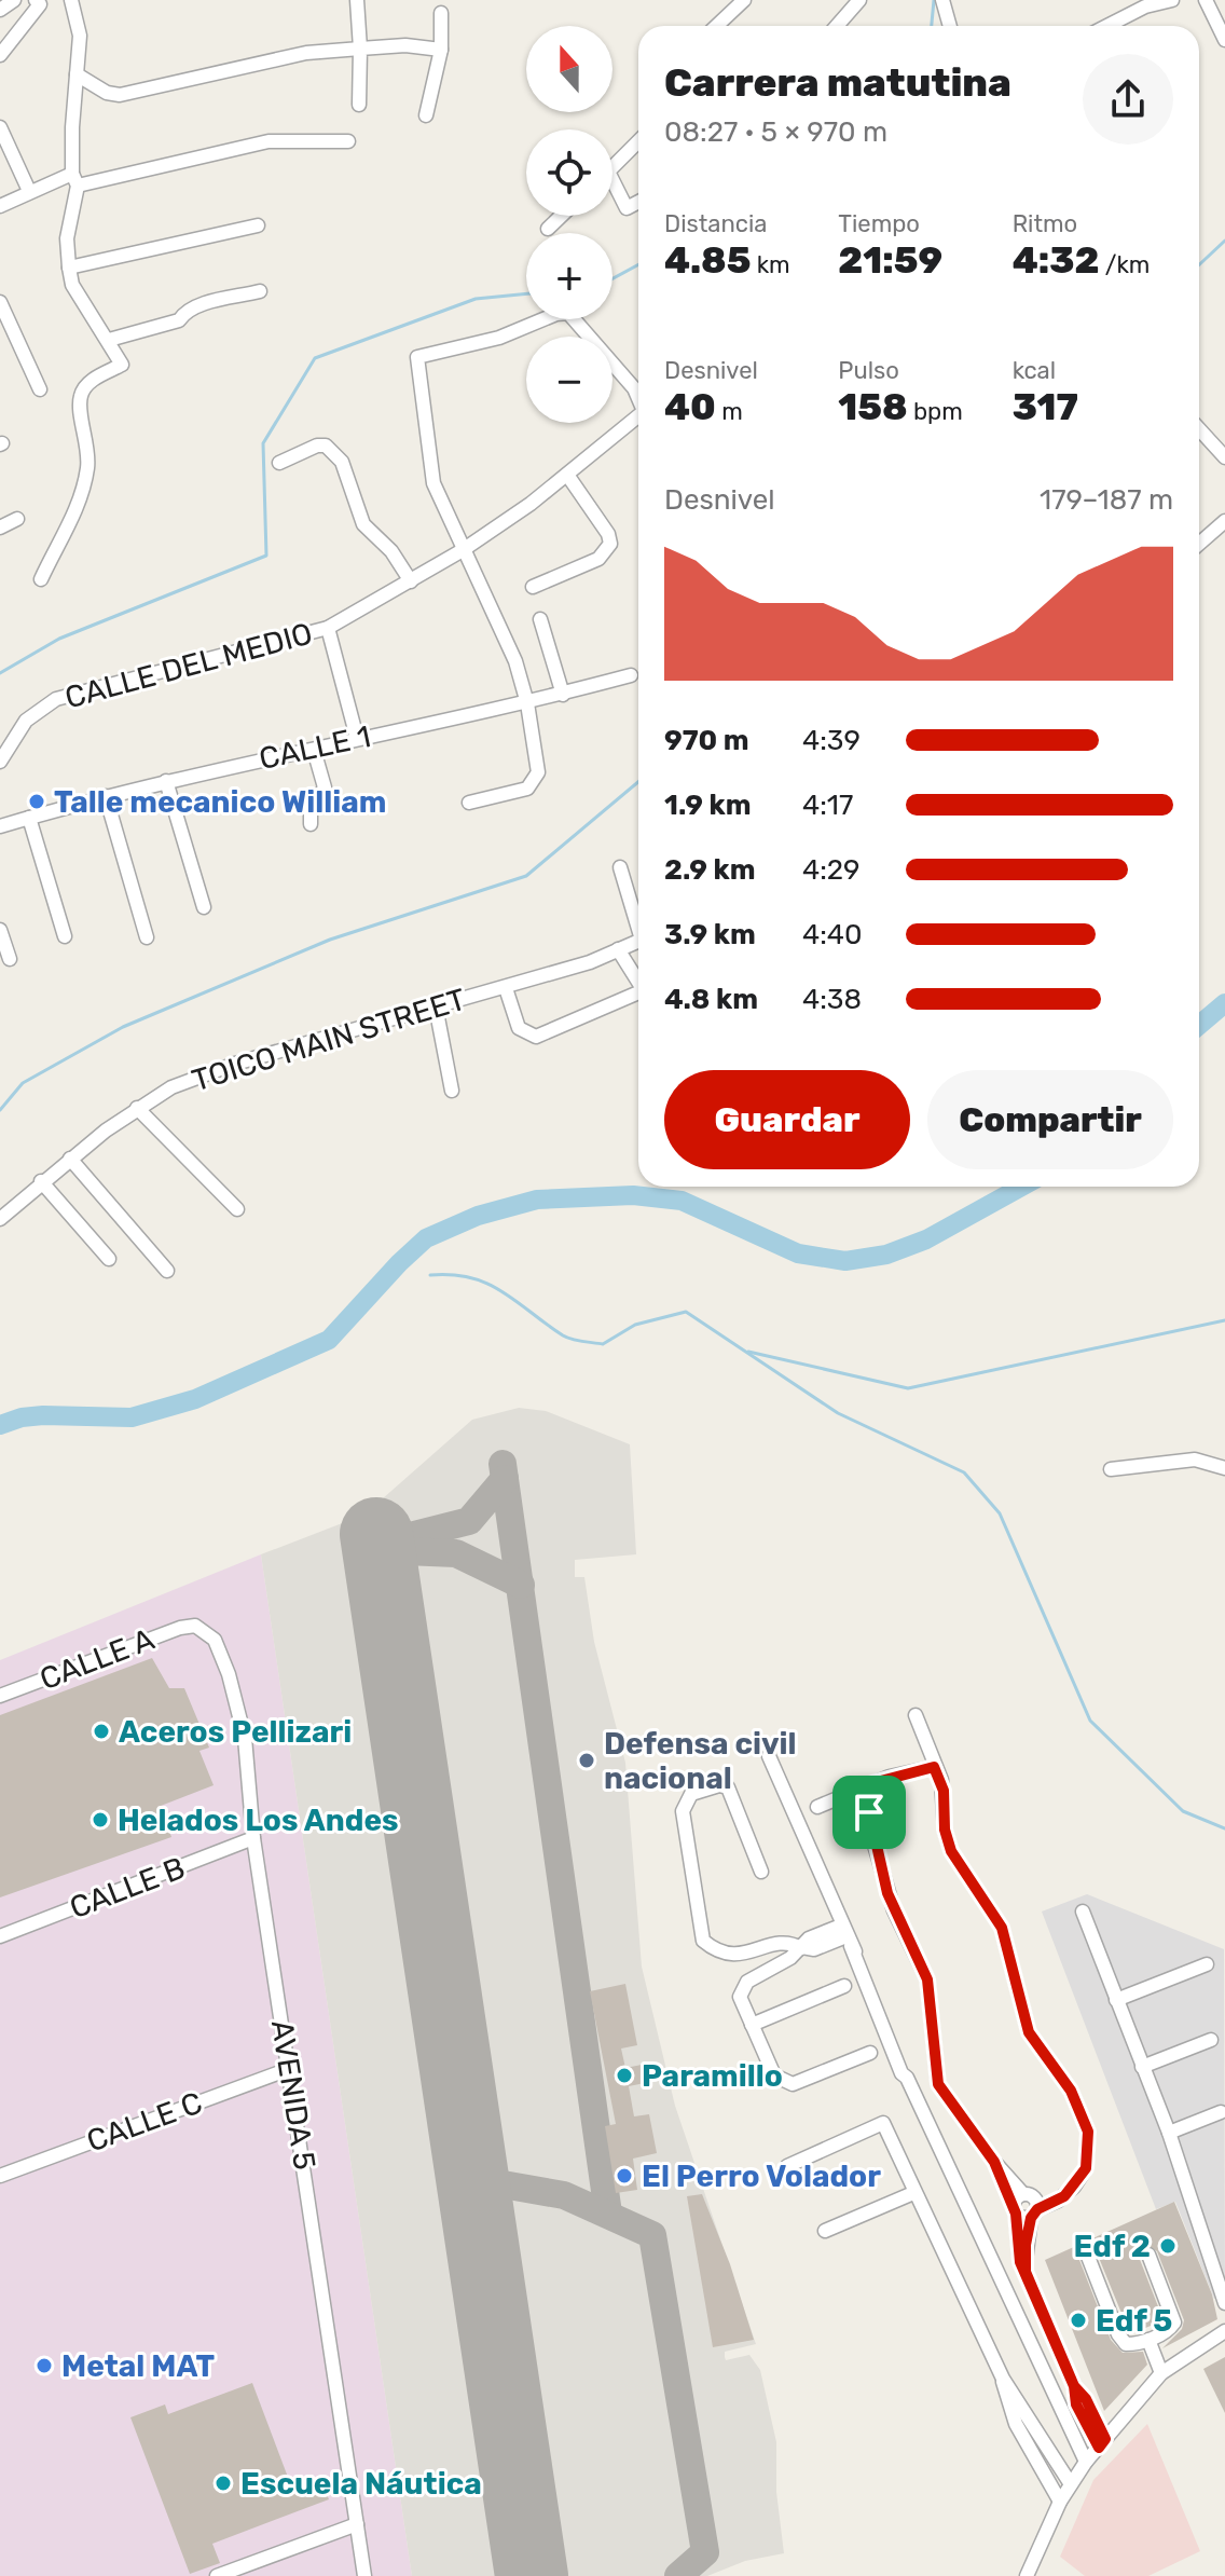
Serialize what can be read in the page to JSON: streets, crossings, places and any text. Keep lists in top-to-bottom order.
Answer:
{
  "streets": {
    "street": [
      "CALLE DEL MEDIO",
      "CALLE 1",
      "TOICO MAIN STREET",
      "CALLE A",
      "CALLE B",
      "AVENIDA 5",
      "CALLE C"
    ]
  },
  "crossings": [
    ["CALLE A", "AVENIDA 5"],
    ["CALLE B", "AVENIDA 5"],
    ["AVENIDA 5", "CALLE C"]
  ],
  "places": [
    "Talle mecanico William",
    "Aceros Pellizari",
    "Defensa civil nacional",
    "Helados Los Andes",
    "Paramillo",
    "El Perro Volador",
    "Edf 2",
    "Edf 5",
    "Metal MAT",
    "Escuela Náutica"
  ],
  "north": "top",
  "page": {
    "map_buttons": ["+", "−"],
    "heading": ["Carrera matutina", "08:27 · 5 × 970 m"],
    "stats": [
      ["Distancia", "4.85 km"],
      ["Tiempo", "21:59"],
      ["Ritmo", "4:32 /km"],
      ["Desnivel", "40 m"],
      ["Pulso", "158 bpm"],
      ["kcal", "317"]
    ],
    "chart": ["Desnivel", "179–187 m"],
    "list": [
      {
        "name": "970 m",
        "note": "4:39"
      },
      {
        "name": "1.9 km",
        "note": "4:17"
      },
      {
        "name": "2.9 km",
        "note": "4:29"
      },
      {
        "name": "3.9 km",
        "note": "4:40"
      },
      {
        "name": "4.8 km",
        "note": "4:38"
      }
    ],
    "buttons": ["Guardar", "Compartir"]
  }
}
